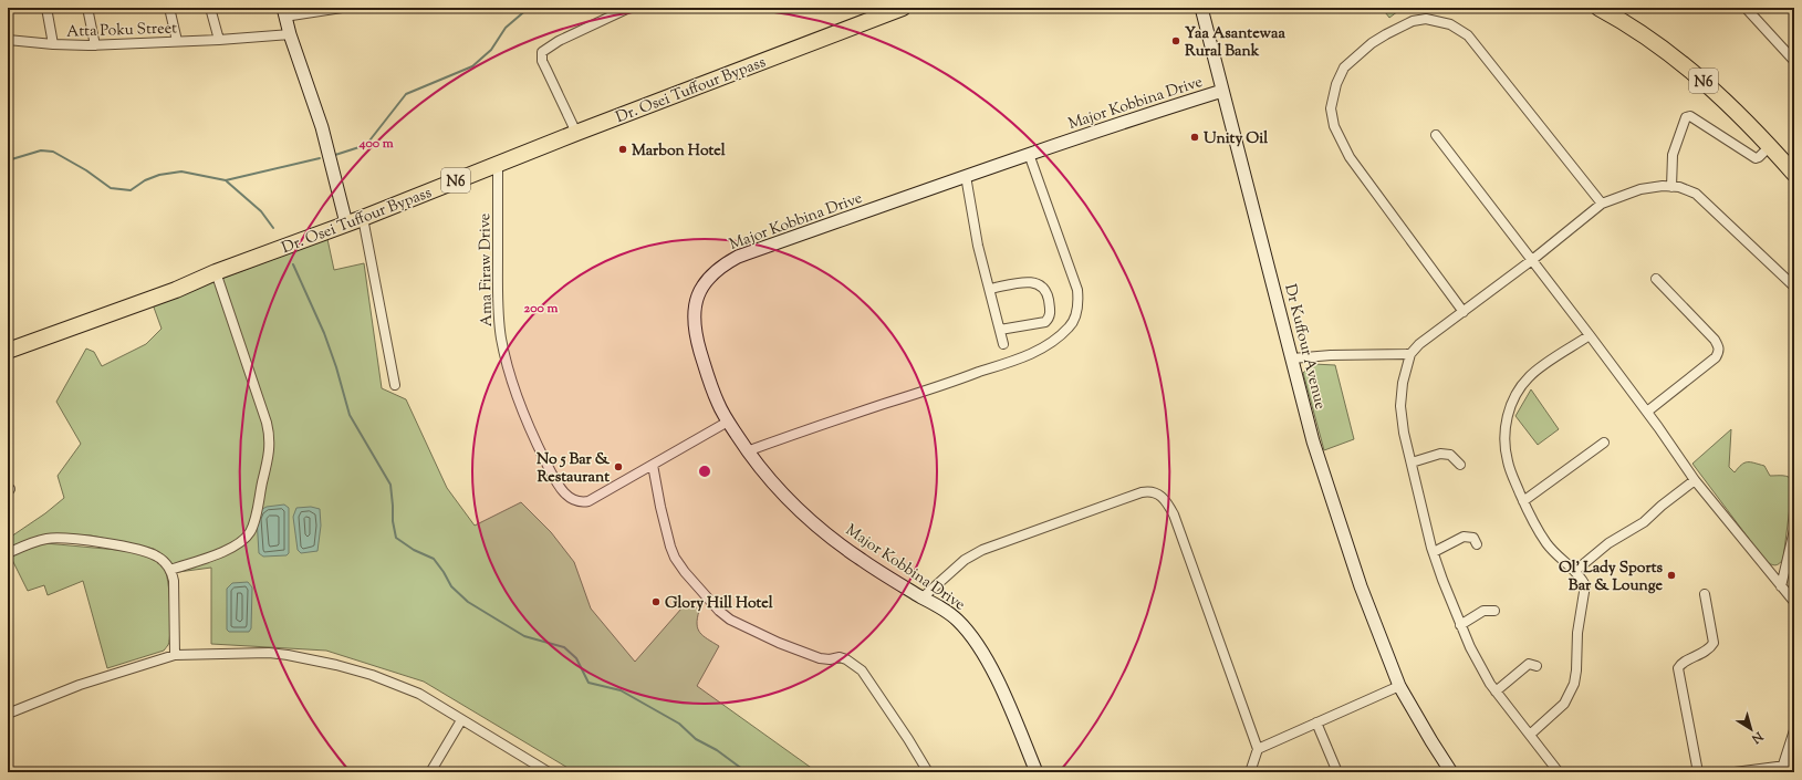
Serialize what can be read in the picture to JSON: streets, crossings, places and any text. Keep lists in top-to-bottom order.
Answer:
{
  "streets": {
    "highway": ["N6", "Dr. Osei Tuffour Bypass"],
    "street": [
      "Atta Poku Street",
      "Major Kobbina Drive",
      "Ama Firaw Drive",
      "Dr Kuffour Avenue"
    ]
  },
  "crossings": [
    ["Dr. Osei Tuffour Bypass", "Ama Firaw Drive"],
    ["Major Kobbina Drive", "Ama Firaw Drive"],
    ["Major Kobbina Drive", "Dr Kuffour Avenue"]
  ],
  "places": [
    "Yaa Asantewaa Rural Bank",
    "Unity Oil",
    "Marbon Hotel",
    "No 5 Bar & Restaurant",
    "Ol' Lady Sports Bar & Lounge",
    "Glory Hill Hotel"
  ],
  "north": "bottom right",
  "rings": ["400 m", "200 m"]
}
